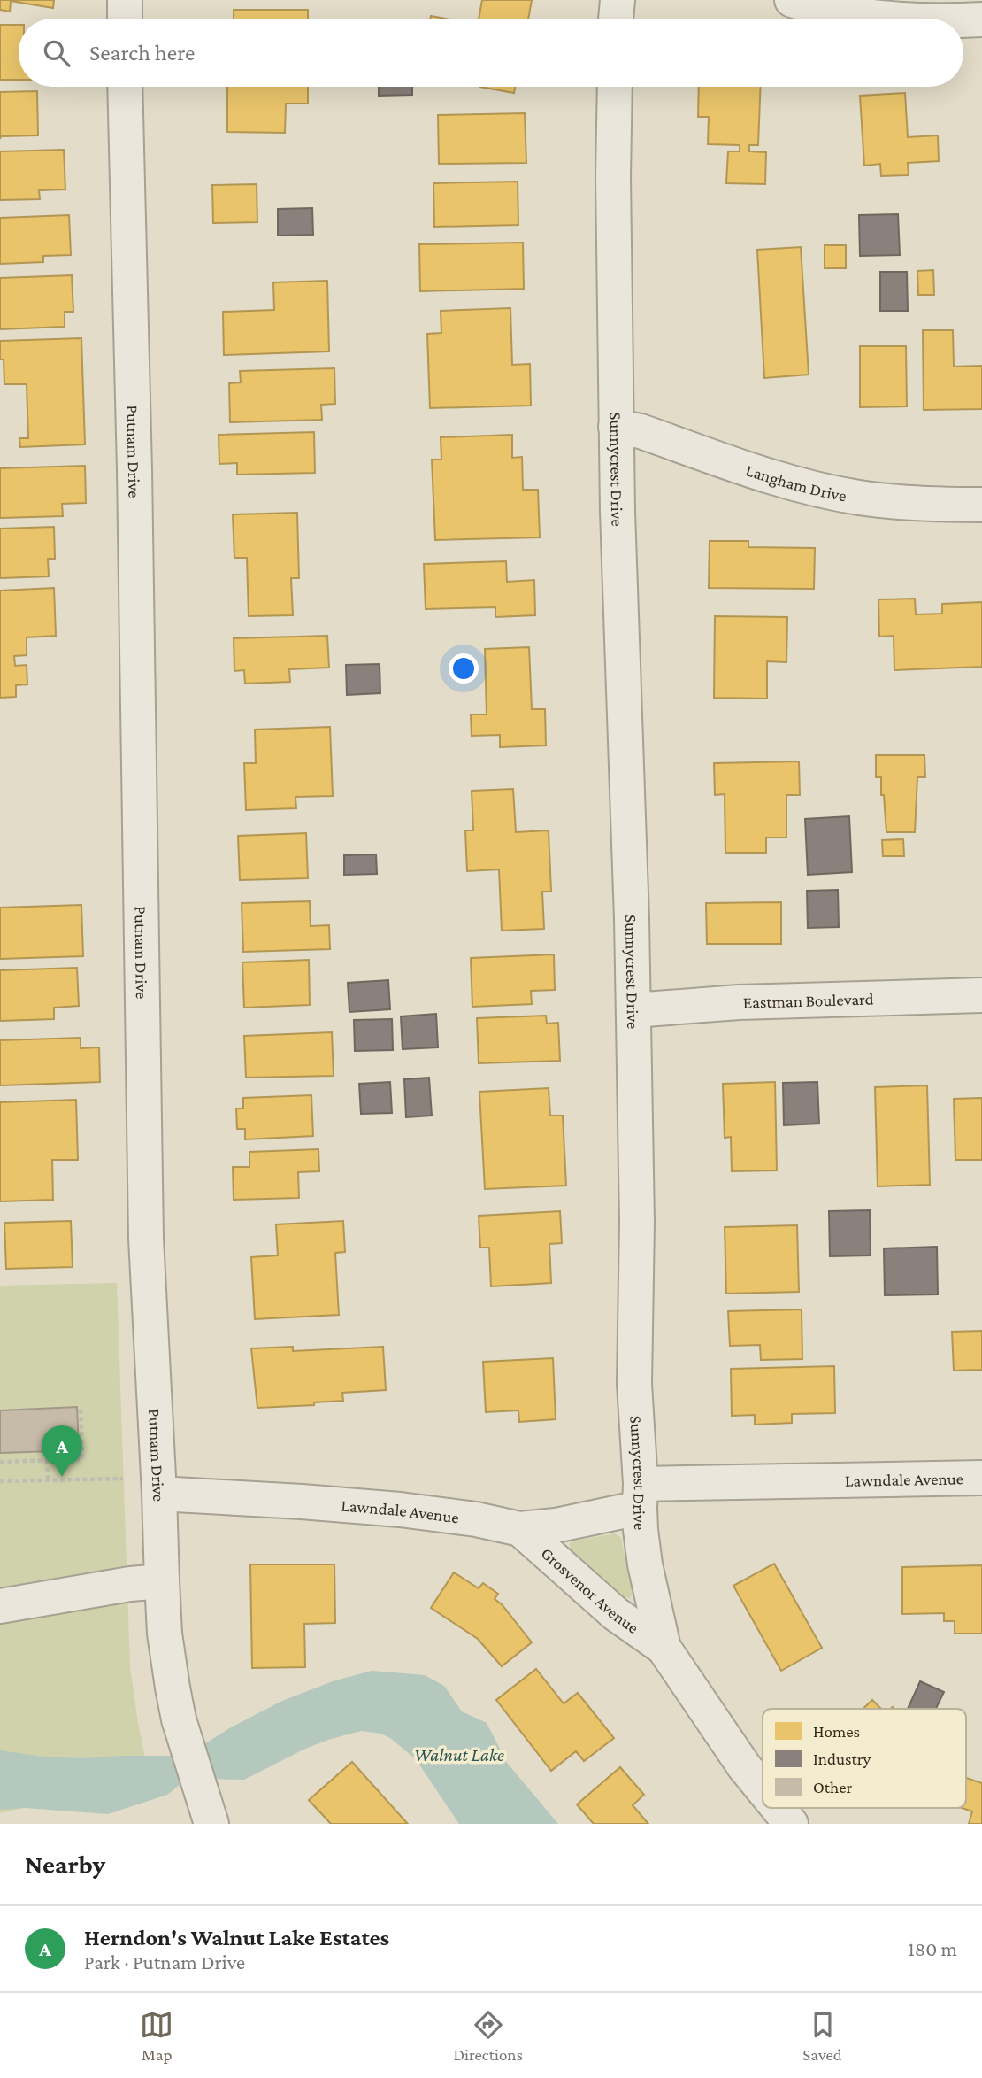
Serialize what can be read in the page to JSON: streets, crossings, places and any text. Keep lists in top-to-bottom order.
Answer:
{
  "streets": {
    "street": [
      "Putnam Drive",
      "Sunnycrest Drive",
      "Langham Drive",
      "Eastman Boulevard",
      "Lawndale Avenue",
      "Grosvenor Avenue"
    ]
  },
  "crossings": [
    ["Putnam Drive", "Lawndale Avenue"],
    ["Sunnycrest Drive", "Langham Drive"],
    ["Sunnycrest Drive", "Eastman Boulevard"],
    ["Sunnycrest Drive", "Lawndale Avenue"],
    ["Sunnycrest Drive", "Grosvenor Avenue"],
    ["Lawndale Avenue", "Grosvenor Avenue"]
  ],
  "water": ["Walnut Lake"],
  "legend": ["Homes", "Industry", "Other"],
  "page": {
    "search": "Search here",
    "pins": "A",
    "heading": "Nearby",
    "list": [
      {
        "mark": "A",
        "name": "Herndon's Walnut Lake Estates",
        "note": "Park · Putnam Drive",
        "value": "180 m"
      }
    ],
    "nav": ["Map", "Directions", "Saved"]
  }
}
